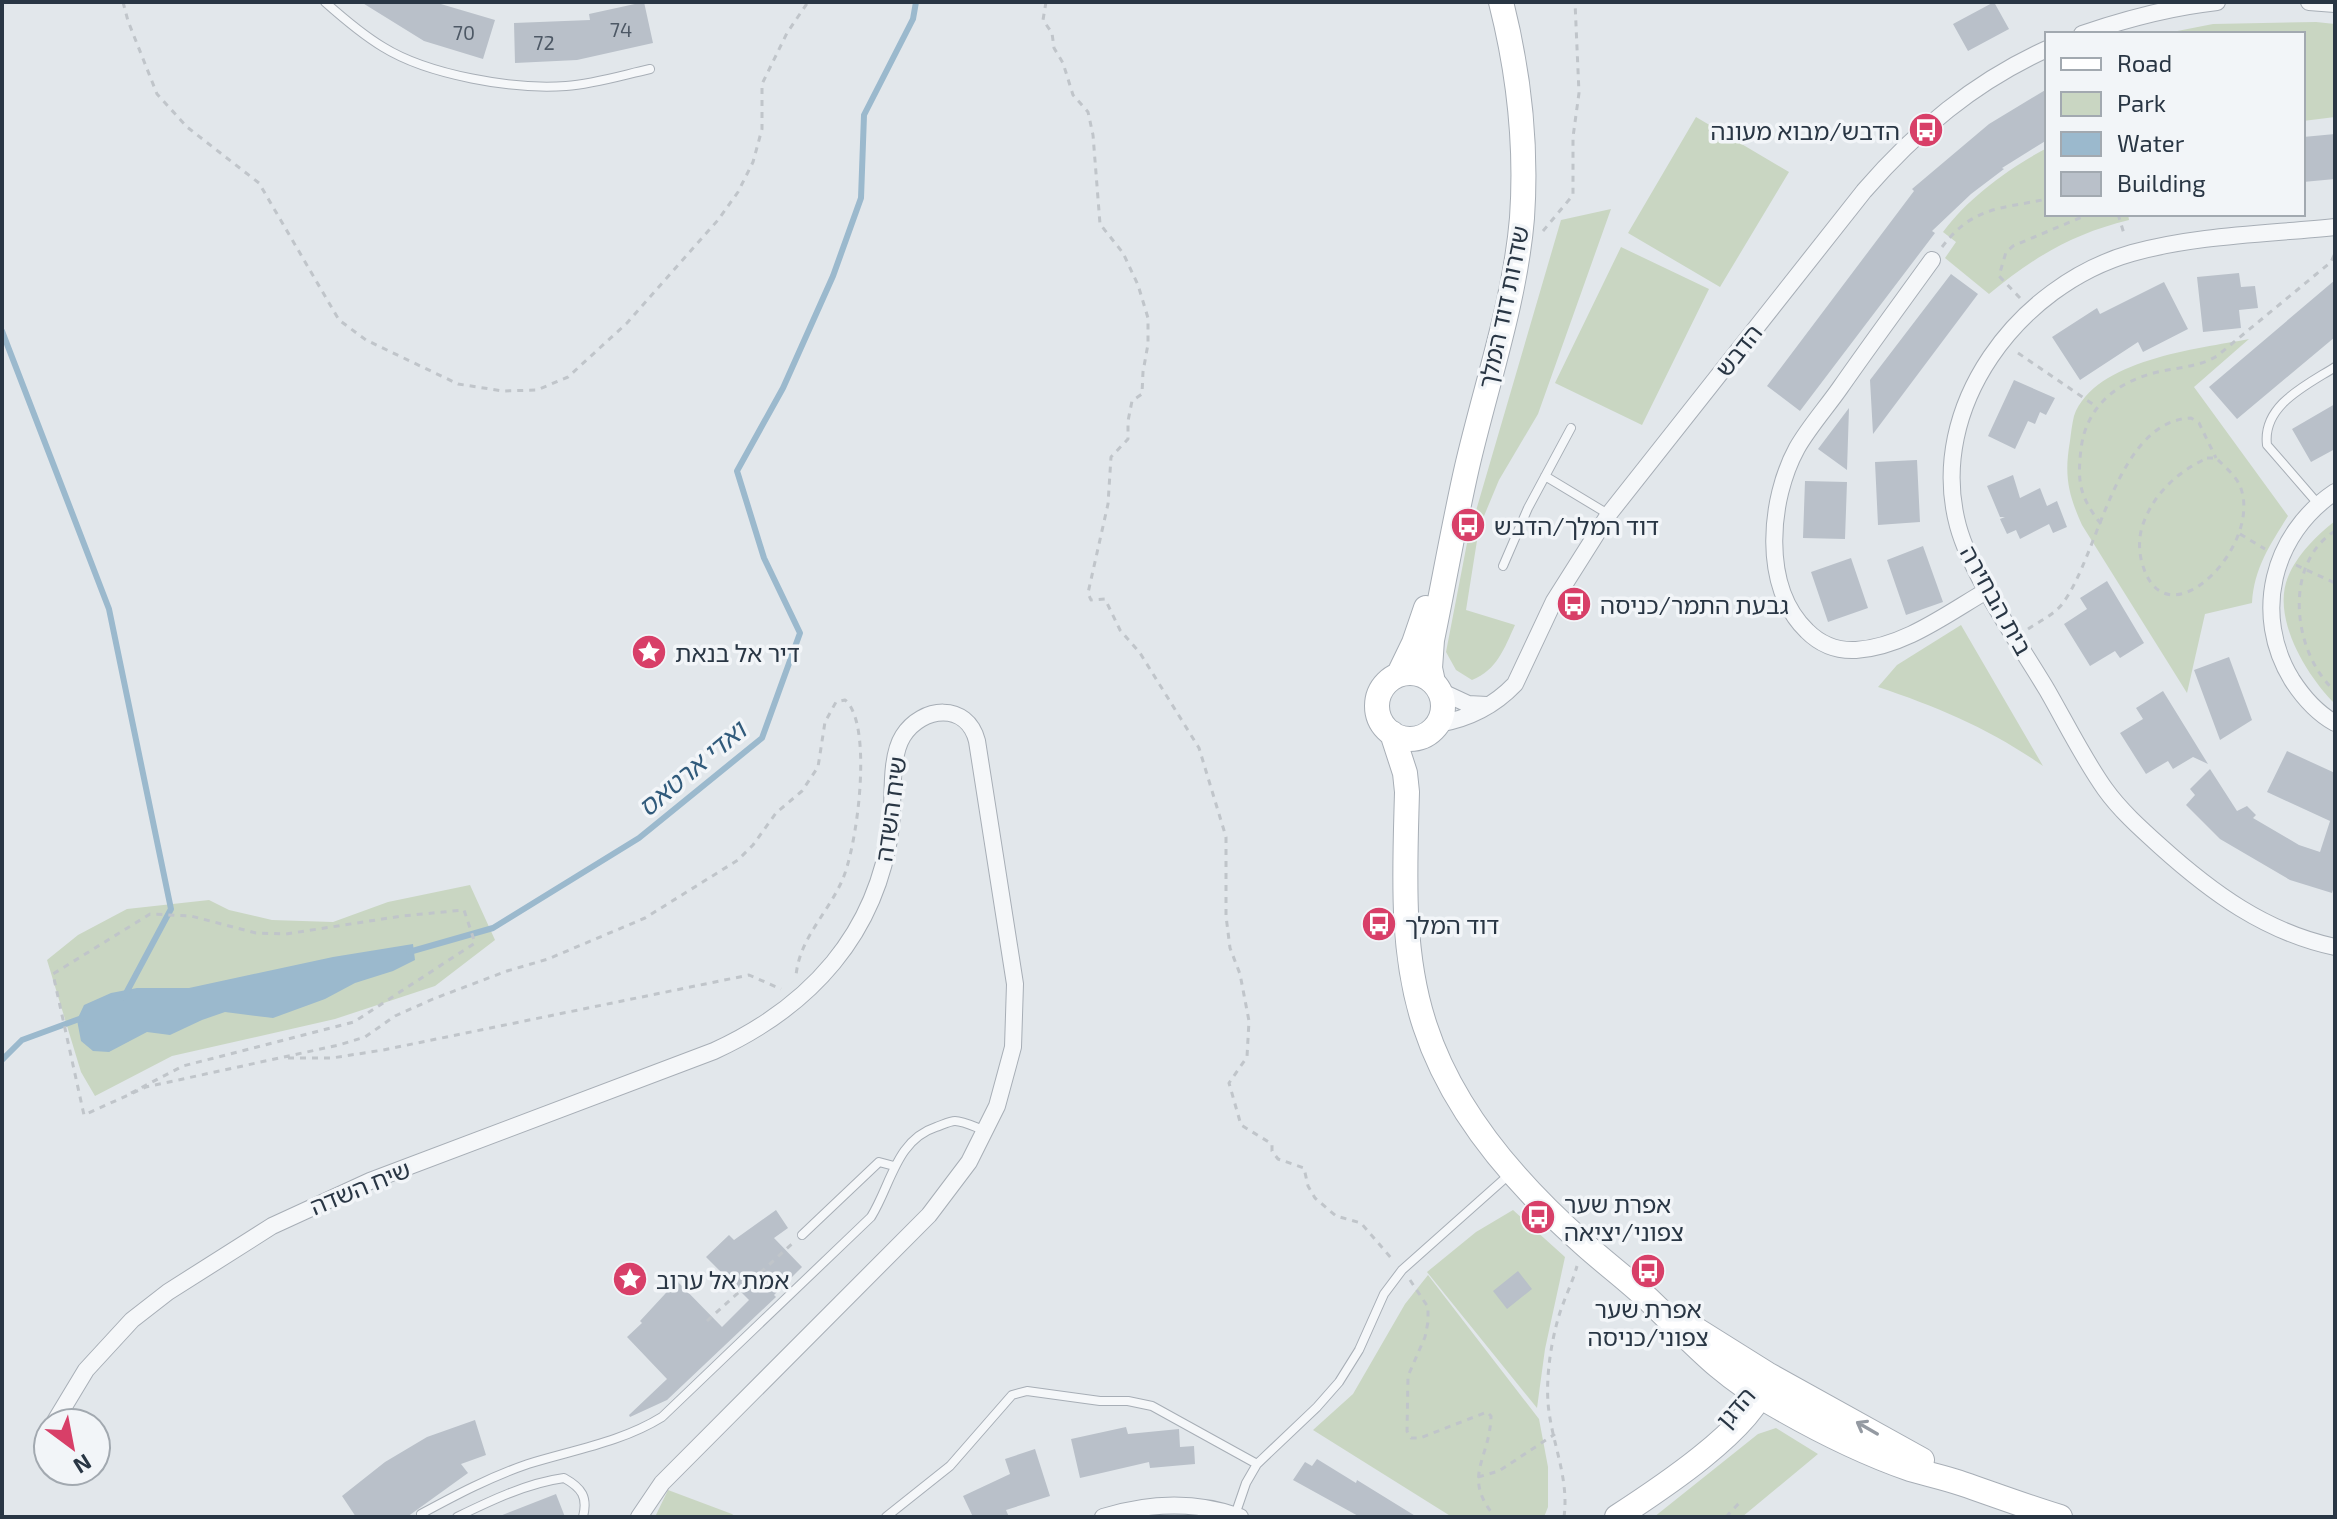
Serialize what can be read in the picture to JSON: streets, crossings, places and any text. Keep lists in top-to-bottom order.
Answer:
{
  "streets": {
    "street": [
      "שדרות דוד המלך",
      "הדבש",
      "בית הבחירה",
      "שיח השדה",
      "הדגן"
    ]
  },
  "crossings": [
    ["שדרות דוד המלך", "הדבש"]
  ],
  "water": ["ואדי ארטאס"],
  "places": {
    "bus stop": [
      "הדבש/מבוא מעונה",
      "דוד המלך/הדבש",
      "גבעת התמר/כניסה",
      "דוד המלך",
      "אפרת שער צפוני/יציאה",
      "אפרת שער צפוני/כניסה"
    ],
    "place": ["דיר אל בנאת", "אמת אל ערוב"]
  },
  "house_numbers": ["74", "70", "72"],
  "legend": [
    "Road",
    "Park",
    "Water",
    "Building"
  ],
  "north": "bottom right"
}
